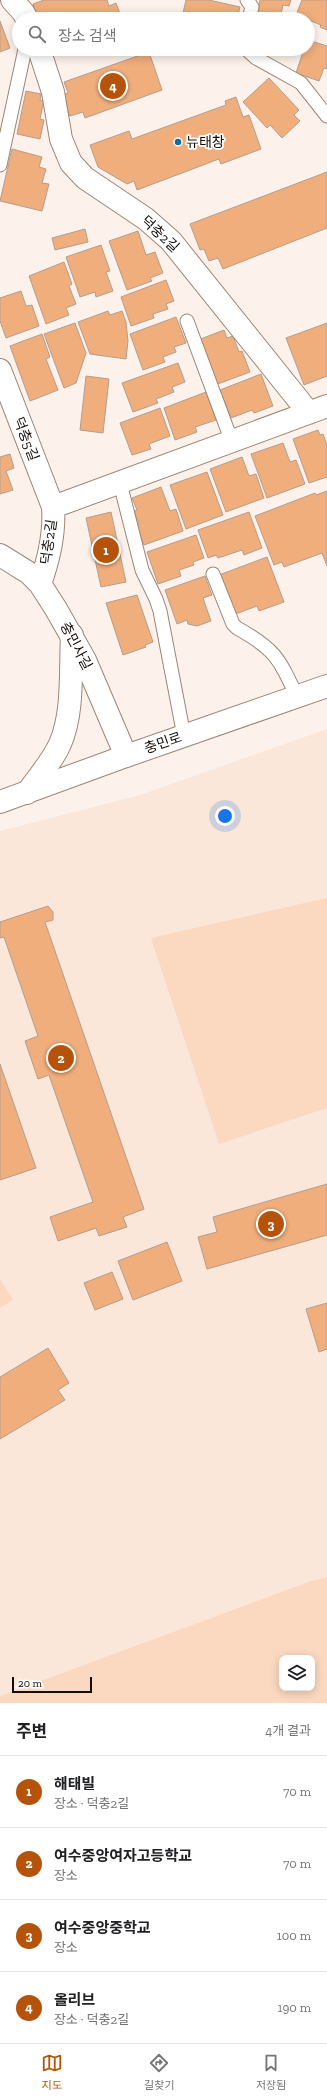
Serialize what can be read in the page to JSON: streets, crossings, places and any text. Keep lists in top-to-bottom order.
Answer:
{
  "streets": {
    "street": [
      "덕충2길",
      "덕충5길",
      "충민사길",
      "충민로"
    ]
  },
  "crossings": [
    ["덕충2길", "덕충5길"],
    ["덕충2길", "충민사길"],
    ["충민사길", "충민로"]
  ],
  "places": ["뉴태창"],
  "scale_bar": "20 m",
  "page": {
    "search": "장소 검색",
    "pins": [
      "4",
      "1",
      "2",
      "3"
    ],
    "scale": "20 m",
    "heading": ["주변", "4개 결과"],
    "list": [
      {
        "mark": "1",
        "name": "해태빌",
        "note": "장소 · 덕충2길",
        "value": "70 m"
      },
      {
        "mark": "2",
        "name": "여수중앙여자고등학교",
        "note": "장소",
        "value": "70 m"
      },
      {
        "mark": "3",
        "name": "여수중앙중학교",
        "note": "장소",
        "value": "100 m"
      },
      {
        "mark": "4",
        "name": "올리브",
        "note": "장소 · 덕충2길",
        "value": "190 m"
      }
    ],
    "nav": ["지도", "길찾기", "저장됨"]
  }
}
